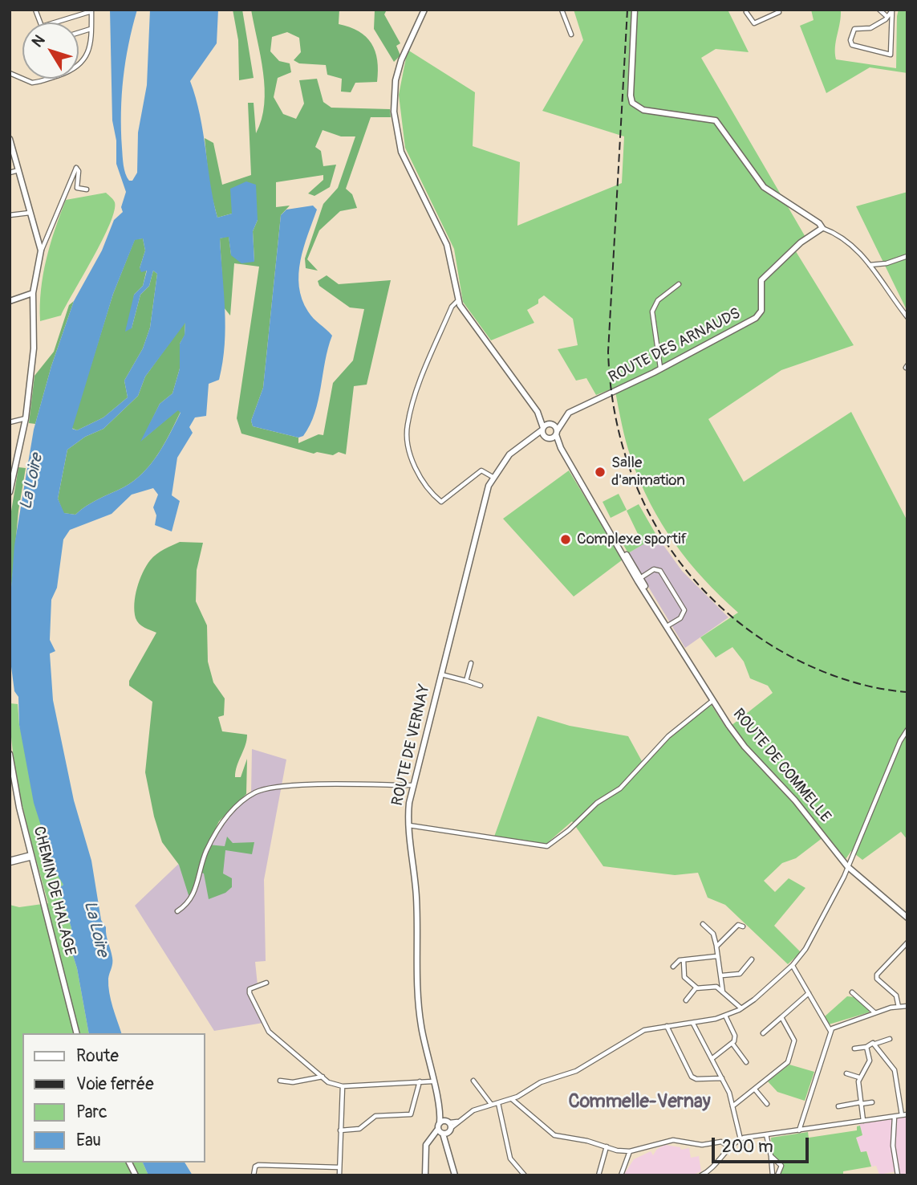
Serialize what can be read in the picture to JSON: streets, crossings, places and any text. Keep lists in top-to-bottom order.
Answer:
{
  "streets": {
    "street": [
      "ROUTE DES ARNAUDS",
      "ROUTE DE VERNAY",
      "ROUTE DE COMMELLE",
      "CHEMIN DE HALAGE"
    ]
  },
  "crossings": [
    ["ROUTE DES ARNAUDS", "ROUTE DE VERNAY"],
    ["ROUTE DES ARNAUDS", "ROUTE DE COMMELLE"],
    ["ROUTE DE VERNAY", "ROUTE DE COMMELLE"]
  ],
  "districts": ["Commelle-Vernay"],
  "water": ["La Loire"],
  "places": ["Salle d'animation", "Complexe sportif"],
  "legend": [
    "Route",
    "Voie ferrée",
    "Parc",
    "Eau"
  ],
  "scale_bar": "200 m",
  "north": "top left"
}
